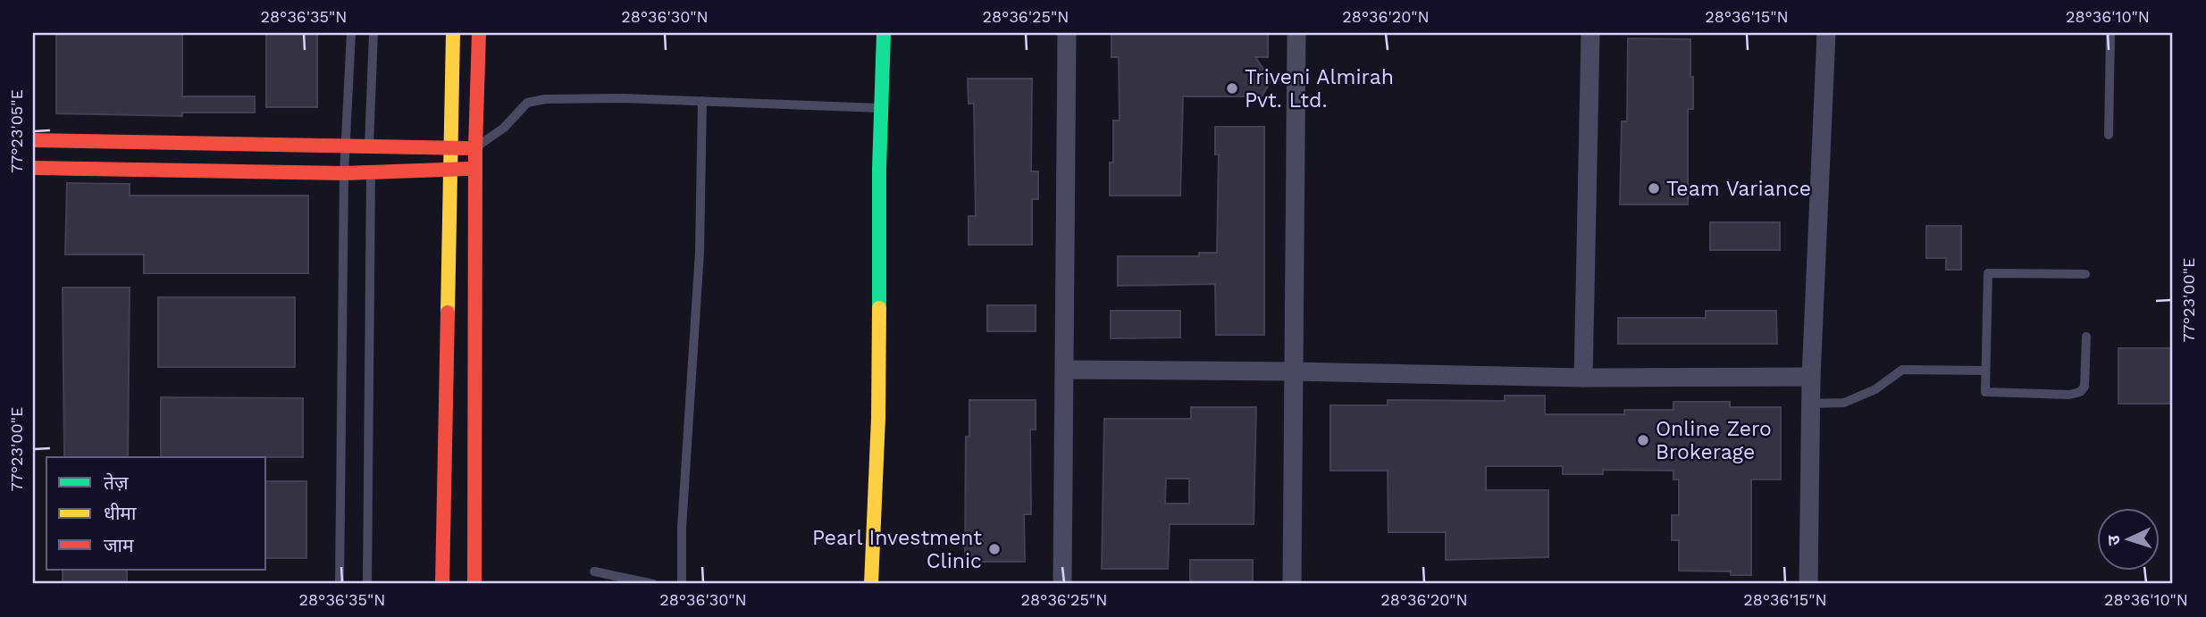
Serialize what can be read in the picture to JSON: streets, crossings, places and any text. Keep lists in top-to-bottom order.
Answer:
{
  "places": [
    "Triveni Almirah Pvt. Ltd.",
    "Team Variance",
    "Online Zero Brokerage",
    "Pearl Investment Clinic"
  ],
  "legend": ["तेज़", "धीमा", "जाम"],
  "north": "left",
  "coordinates": [
    "28°36'35\"N",
    "28°36'30\"N",
    "28°36'25\"N",
    "28°36'20\"N",
    "28°36'15\"N",
    "28°36'10\"N",
    "77°23'05\"E",
    "77°23'00\"E"
  ]
}
